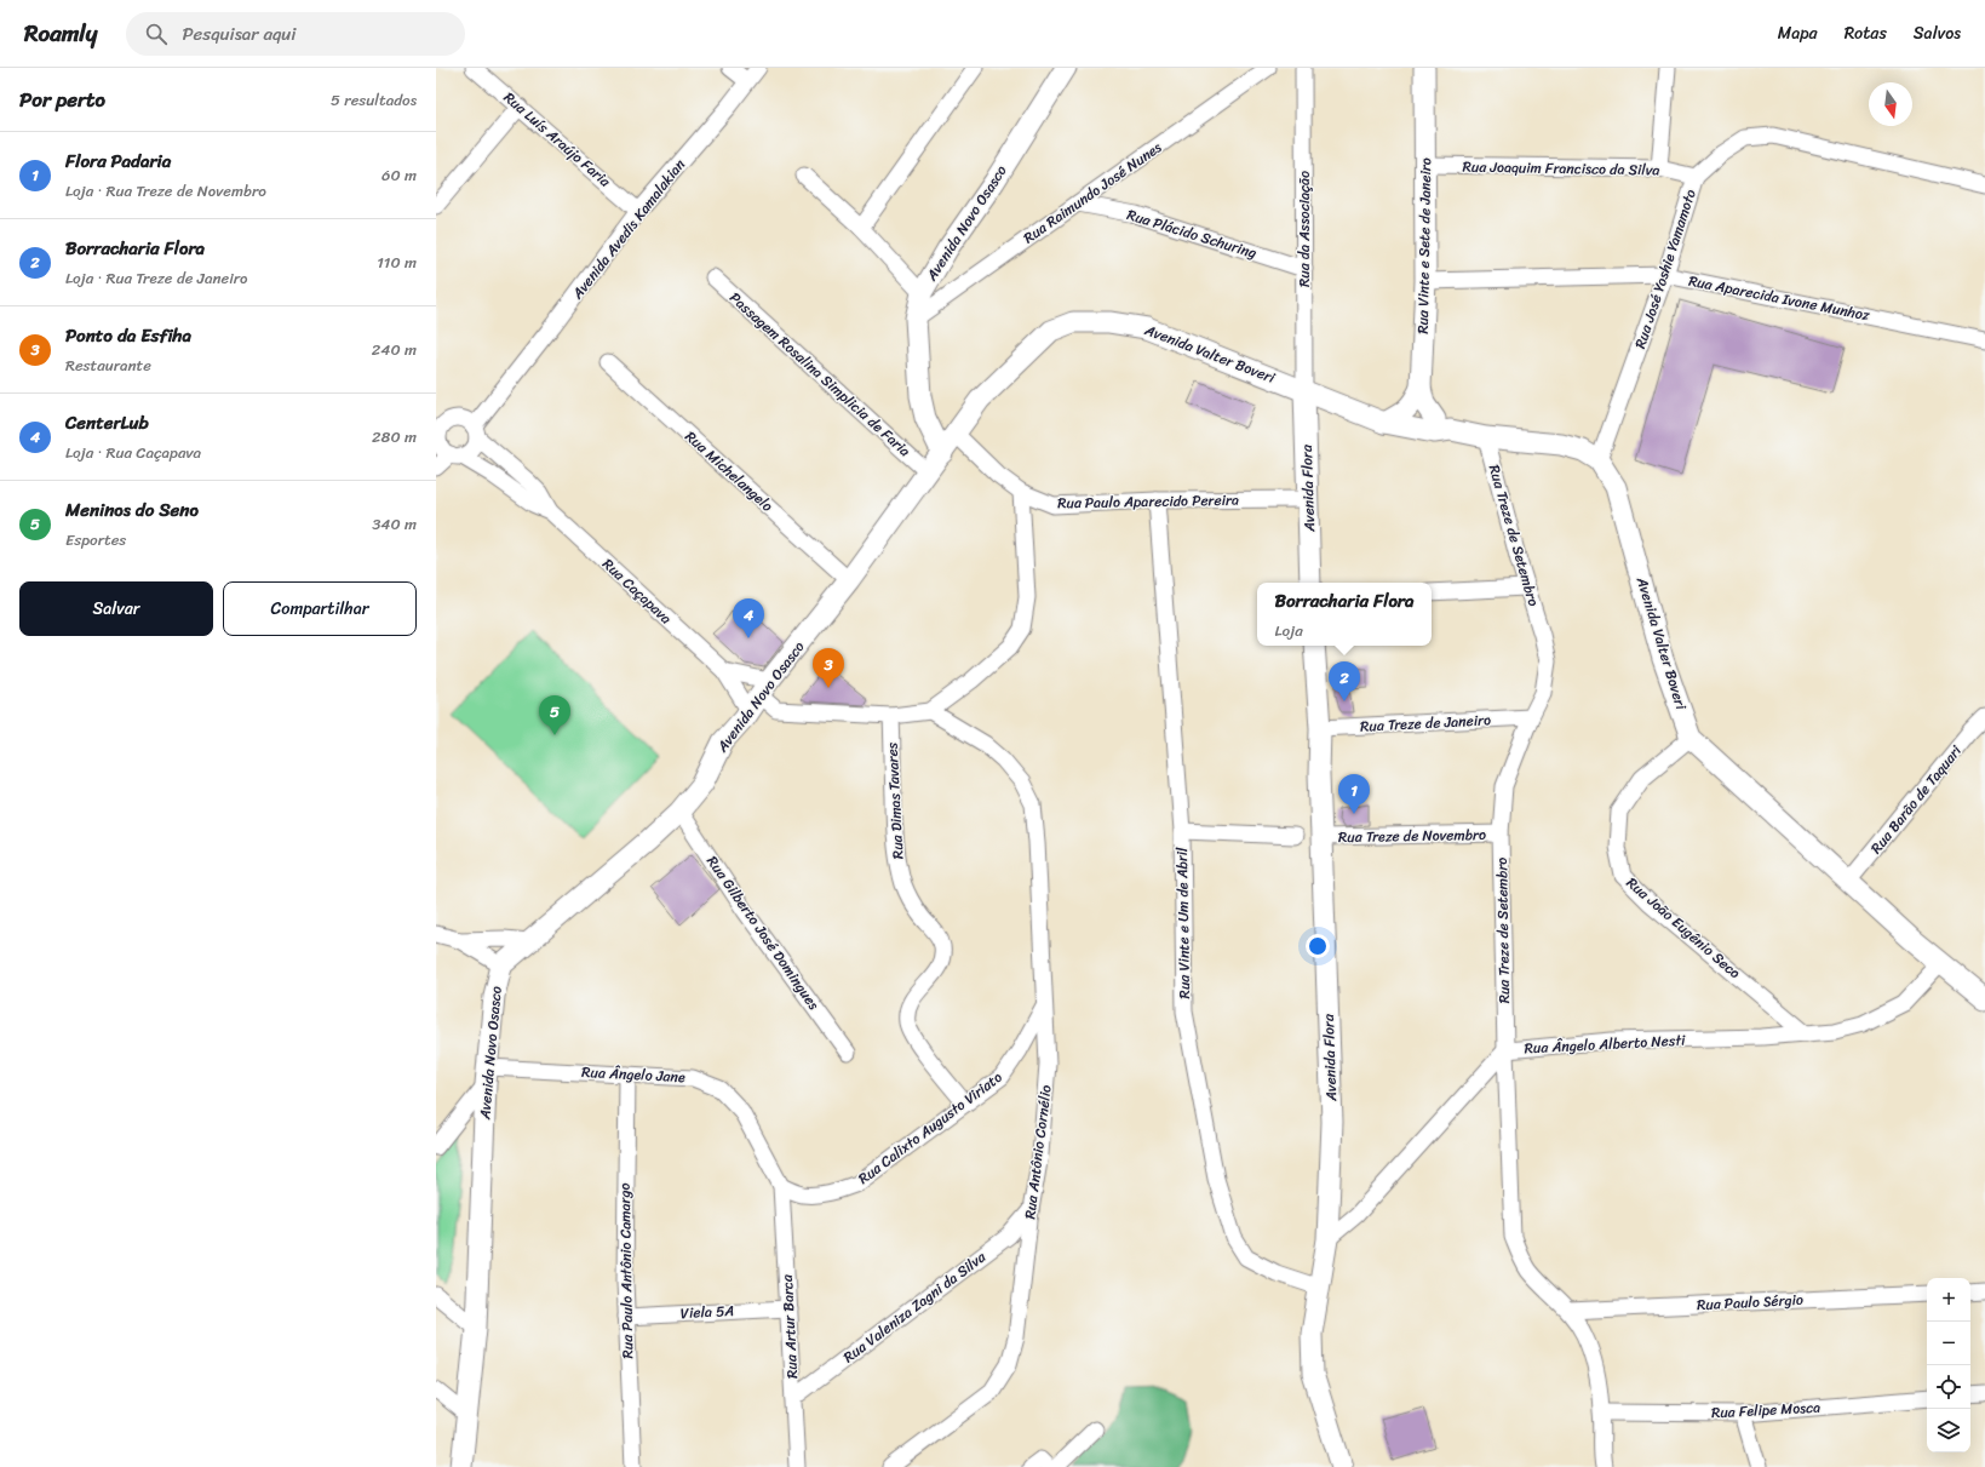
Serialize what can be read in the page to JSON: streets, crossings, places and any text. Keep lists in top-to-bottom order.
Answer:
{
  "streets": {
    "main road": [
      "Avenida Novo Osasco",
      "Rua Vinte e Sete de Janeiro",
      "Avenida Valter Boveri",
      "Avenida Flora"
    ],
    "street": [
      "Rua Luís Araújo Faria",
      "Rua Joaquim Francisco da Silva",
      "Rua Raimundo José Nunes",
      "Avenida Avedis Kamalakian",
      "Rua da Associação",
      "Rua Plácido Schuring",
      "Rua José Yoshie Yamamoto",
      "Rua Aparecida Ivone Munhoz",
      "Passagem Rosalina Simplicia de Faria",
      "Rua Michelangelo",
      "Rua Paulo Aparecido Pereira",
      "Rua Treze de Setembro",
      "Rua Caçapava",
      "Rua Treze de Janeiro",
      "Rua Barão de Taquari",
      "Rua Dimas Tavares",
      "Rua Treze de Novembro",
      "Rua Vinte e Um de Abril",
      "Rua João Eugênio Seco",
      "Rua Gilberto José Domingues",
      "Rua Ângelo Alberto Nesti",
      "Rua Ângelo Jane",
      "Rua Calixto Augusto Viriato",
      "Rua Antônio Cornélio",
      "Rua Paulo Antônio Camargo",
      "Rua Paulo Sérgio",
      "Rua Valeniza Zagni da Silva",
      "Viela 5A",
      "Rua Artur Barca",
      "Rua Felipe Mosca"
    ]
  },
  "crossings": [
    ["Rua Luís Araújo Faria", "Avenida Avedis Kamalakian"],
    ["Rua Joaquim Francisco da Silva", "Rua Vinte e Sete de Janeiro"],
    ["Rua Joaquim Francisco da Silva", "Rua José Yoshie Yamamoto"],
    ["Rua Raimundo José Nunes", "Avenida Novo Osasco"],
    ["Rua Raimundo José Nunes", "Rua Plácido Schuring"],
    ["Avenida Novo Osasco", "Avenida Valter Boveri"],
    ["Avenida Novo Osasco", "Passagem Rosalina Simplicia de Faria"],
    ["Avenida Novo Osasco", "Rua Michelangelo"],
    ["Avenida Novo Osasco", "Rua Caçapava"],
    ["Avenida Novo Osasco", "Rua Gilberto José Domingues"],
    ["Avenida Novo Osasco", "Rua Ângelo Jane"],
    ["Avenida Avedis Kamalakian", "Rua Caçapava"],
    ["Rua da Associação", "Rua Plácido Schuring"],
    ["Rua da Associação", "Avenida Valter Boveri"],
    ["Rua da Associação", "Avenida Flora"],
    ["Rua Vinte e Sete de Janeiro", "Rua Aparecida Ivone Munhoz"],
    ["Rua Vinte e Sete de Janeiro", "Avenida Valter Boveri"],
    ["Rua José Yoshie Yamamoto", "Rua Aparecida Ivone Munhoz"],
    ["Rua José Yoshie Yamamoto", "Avenida Valter Boveri"],
    ["Avenida Valter Boveri", "Avenida Flora"],
    ["Avenida Valter Boveri", "Rua Paulo Aparecido Pereira"],
    ["Avenida Valter Boveri", "Rua Treze de Setembro"],
    ["Avenida Valter Boveri", "Rua Barão de Taquari"],
    ["Avenida Valter Boveri", "Rua João Eugênio Seco"],
    ["Avenida Valter Boveri", "Rua Ângelo Alberto Nesti"],
    ["Avenida Flora", "Rua Paulo Aparecido Pereira"],
    ["Avenida Flora", "Rua Treze de Janeiro"],
    ["Avenida Flora", "Rua Treze de Novembro"],
    ["Avenida Flora", "Rua Vinte e Um de Abril"],
    ["Avenida Flora", "Rua Ângelo Alberto Nesti"],
    ["Rua Paulo Aparecido Pereira", "Rua Vinte e Um de Abril"],
    ["Rua Treze de Setembro", "Rua Treze de Janeiro"],
    ["Rua Treze de Setembro", "Rua Treze de Novembro"],
    ["Rua Treze de Setembro", "Rua Ângelo Alberto Nesti"],
    ["Rua Treze de Setembro", "Rua Paulo Sérgio"],
    ["Rua Treze de Setembro", "Rua Felipe Mosca"],
    ["Rua Dimas Tavares", "Rua Calixto Augusto Viriato"],
    ["Rua João Eugênio Seco", "Rua Ângelo Alberto Nesti"],
    ["Rua Ângelo Jane", "Rua Calixto Augusto Viriato"],
    ["Rua Ângelo Jane", "Rua Paulo Antônio Camargo"],
    ["Rua Ângelo Jane", "Rua Artur Barca"],
    ["Rua Calixto Augusto Viriato", "Rua Antônio Cornélio"],
    ["Rua Calixto Augusto Viriato", "Rua Artur Barca"],
    ["Rua Antônio Cornélio", "Rua Valeniza Zagni da Silva"],
    ["Rua Paulo Antônio Camargo", "Viela 5A"],
    ["Rua Valeniza Zagni da Silva", "Rua Artur Barca"],
    ["Viela 5A", "Rua Artur Barca"]
  ],
  "north": "bottom",
  "page": {
    "header": "Roamly",
    "search": "Pesquisar aqui",
    "nav": ["Mapa", "Rotas", "Salvos"],
    "heading": ["Por perto", "5 resultados"],
    "list": [
      {
        "mark": "1",
        "name": "Flora Padaria",
        "note": "Loja · Rua Treze de Novembro",
        "value": "60 m"
      },
      {
        "mark": "2",
        "name": "Borracharia Flora",
        "note": "Loja · Rua Treze de Janeiro",
        "value": "110 m"
      },
      {
        "mark": "3",
        "name": "Ponto da Esfiha",
        "note": "Restaurante",
        "value": "240 m"
      },
      {
        "mark": "4",
        "name": "CenterLub",
        "note": "Loja · Rua Caçapava",
        "value": "280 m"
      },
      {
        "mark": "5",
        "name": "Meninos do Seno",
        "note": "Esportes",
        "value": "340 m"
      }
    ],
    "buttons": ["Salvar", "Compartilhar"],
    "popup": ["Borracharia Flora", "Loja"],
    "pins": [
      "4",
      "3",
      "2",
      "5",
      "1"
    ],
    "map_buttons": ["+", "−"]
  }
}
